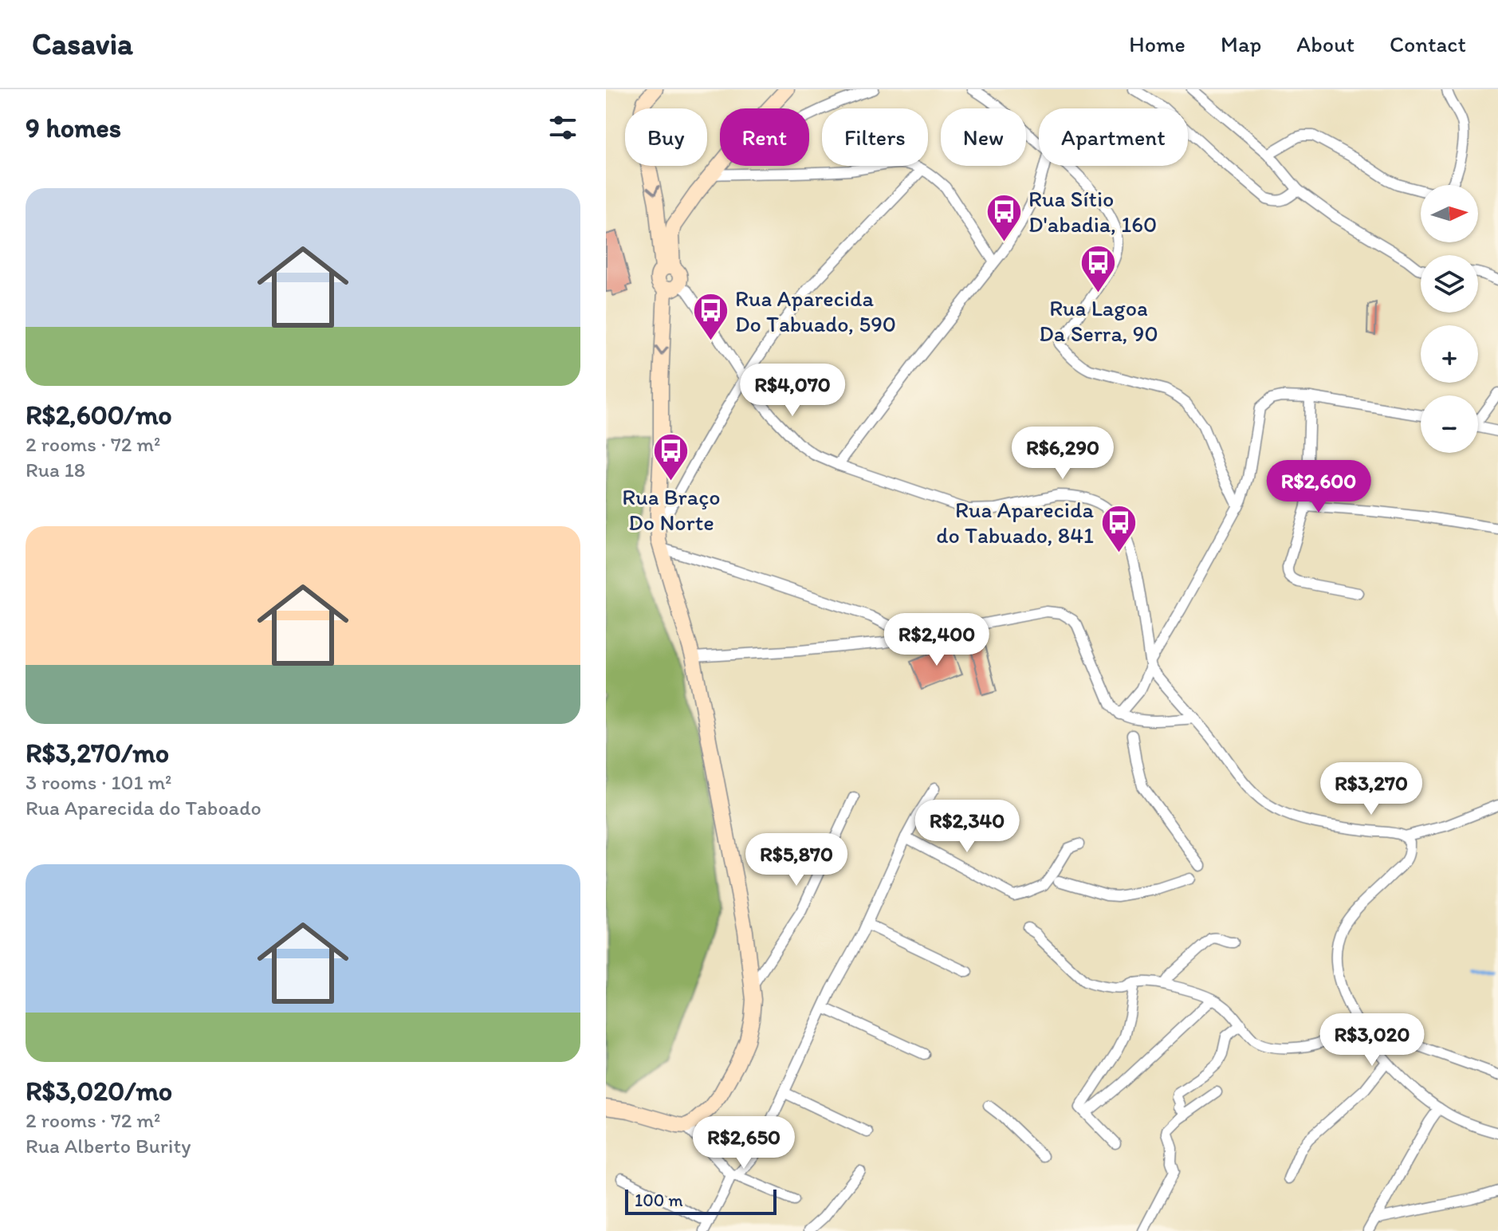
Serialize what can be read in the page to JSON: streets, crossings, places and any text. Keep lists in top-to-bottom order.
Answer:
{
  "places": {
    "bus stop": [
      "Rua Sítio D'abadia, 160",
      "Rua Lagoa Da Serra, 90",
      "Rua Aparecida Do Tabuado, 590",
      "Rua Braço Do Norte",
      "Rua Aparecida do Tabuado, 841"
    ]
  },
  "scale_bar": "100 m",
  "north": "right",
  "page": {
    "header": "Casavia",
    "nav": [
      "Home",
      "Map",
      "About",
      "Contact"
    ],
    "heading": "9 homes",
    "chip": [
      "Buy",
      "Rent",
      "Filters",
      "New",
      "Apartment"
    ],
    "list": [
      {
        "name": "R$2,600/mo",
        "note": "2 rooms · 72 m² · Rua 18"
      },
      {
        "name": "R$3,270/mo",
        "note": "3 rooms · 101 m² · Rua Aparecida do Taboado"
      },
      {
        "name": "R$3,020/mo",
        "note": "2 rooms · 72 m² · Rua Alberto Burity"
      }
    ],
    "map_buttons": ["+", "−"],
    "price": [
      "R$4,070",
      "R$6,290",
      "R$2,600",
      "R$2,400",
      "R$3,270",
      "R$2,340",
      "R$5,870",
      "R$3,020",
      "R$2,650"
    ],
    "scale": "100 m"
  }
}
